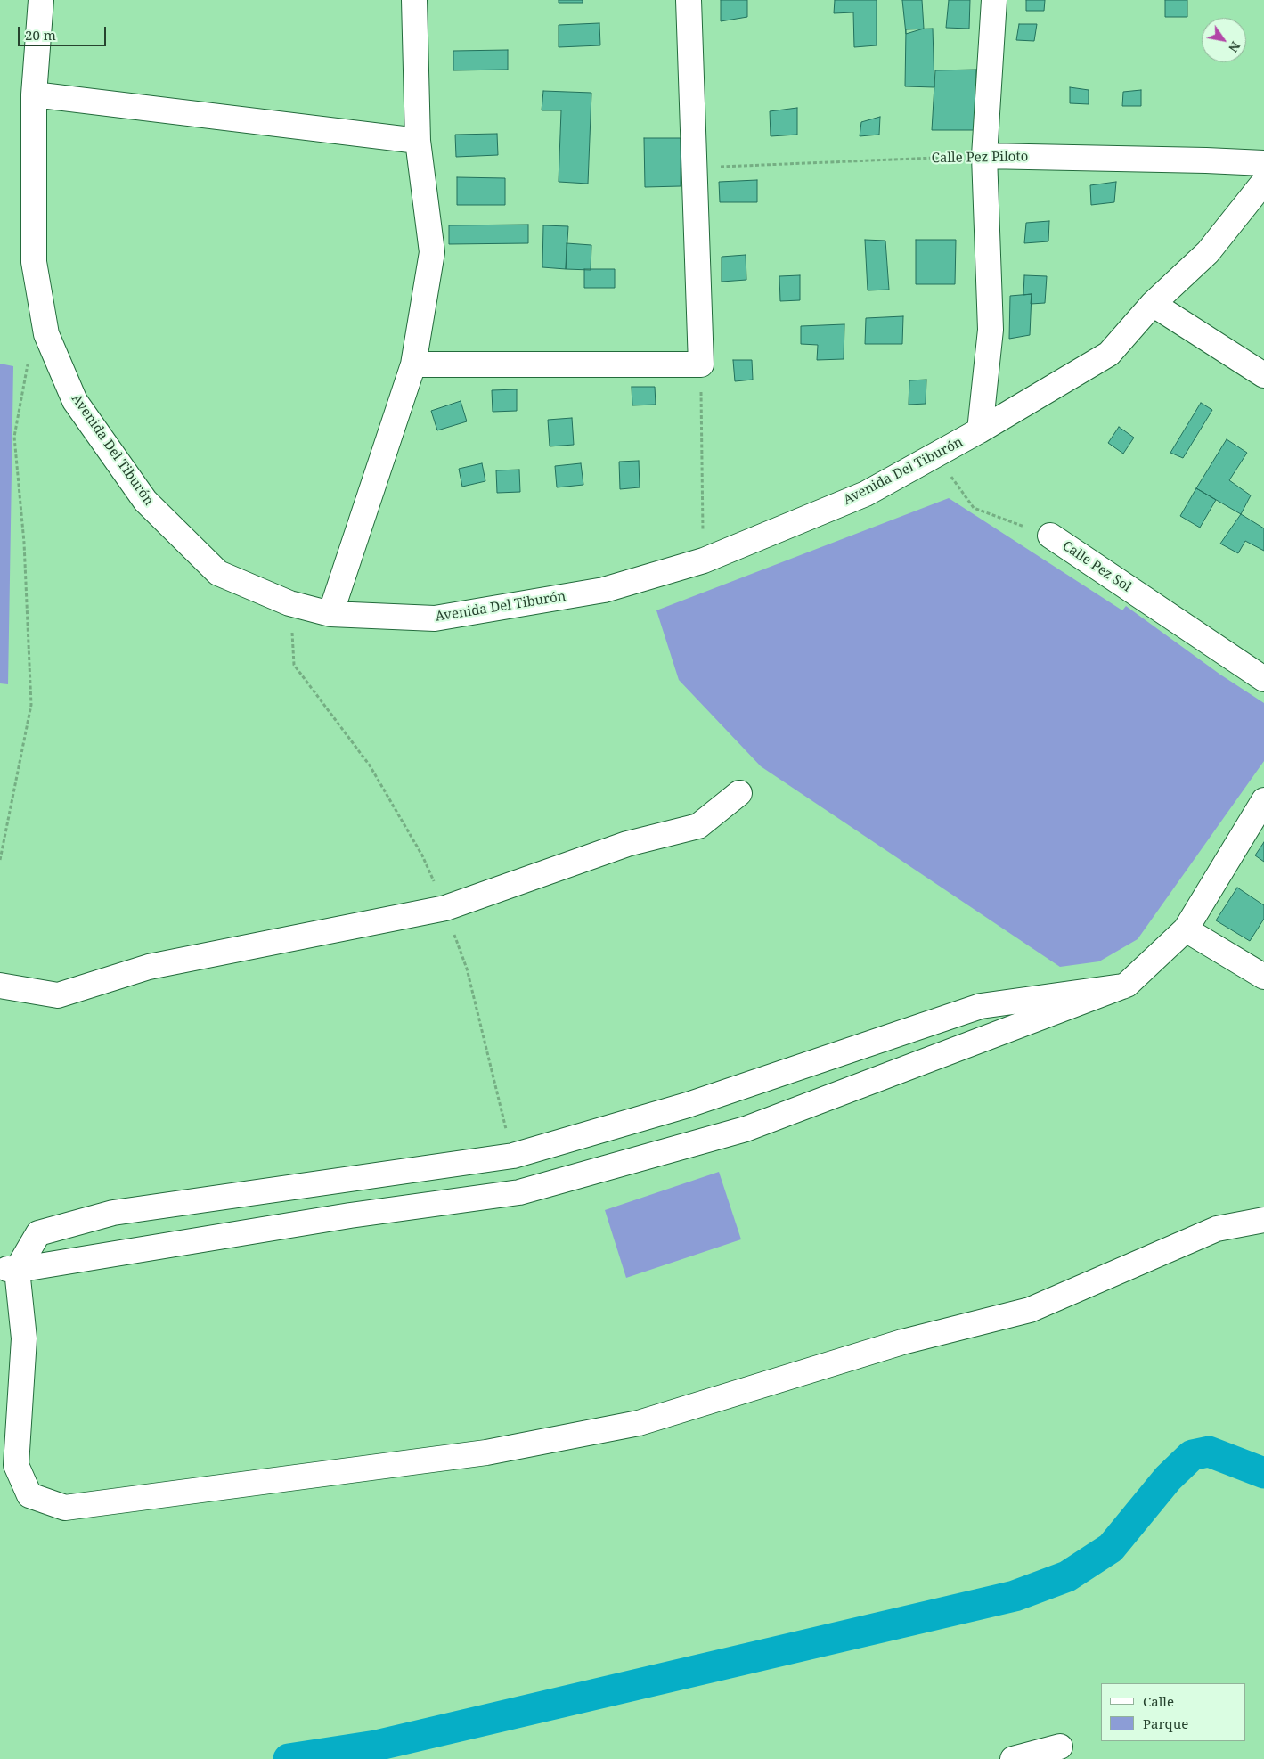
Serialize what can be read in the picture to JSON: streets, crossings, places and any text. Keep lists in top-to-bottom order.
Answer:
{
  "streets": {
    "street": ["Calle Pez Piloto", "Avenida Del Tiburón", "Calle Pez Sol"]
  },
  "crossings": [
    ["Avenida Del Tiburón", "Calle Pez Sol"]
  ],
  "legend": ["Calle", "Parque"],
  "scale_bar": "20 m",
  "north": "bottom right"
}
